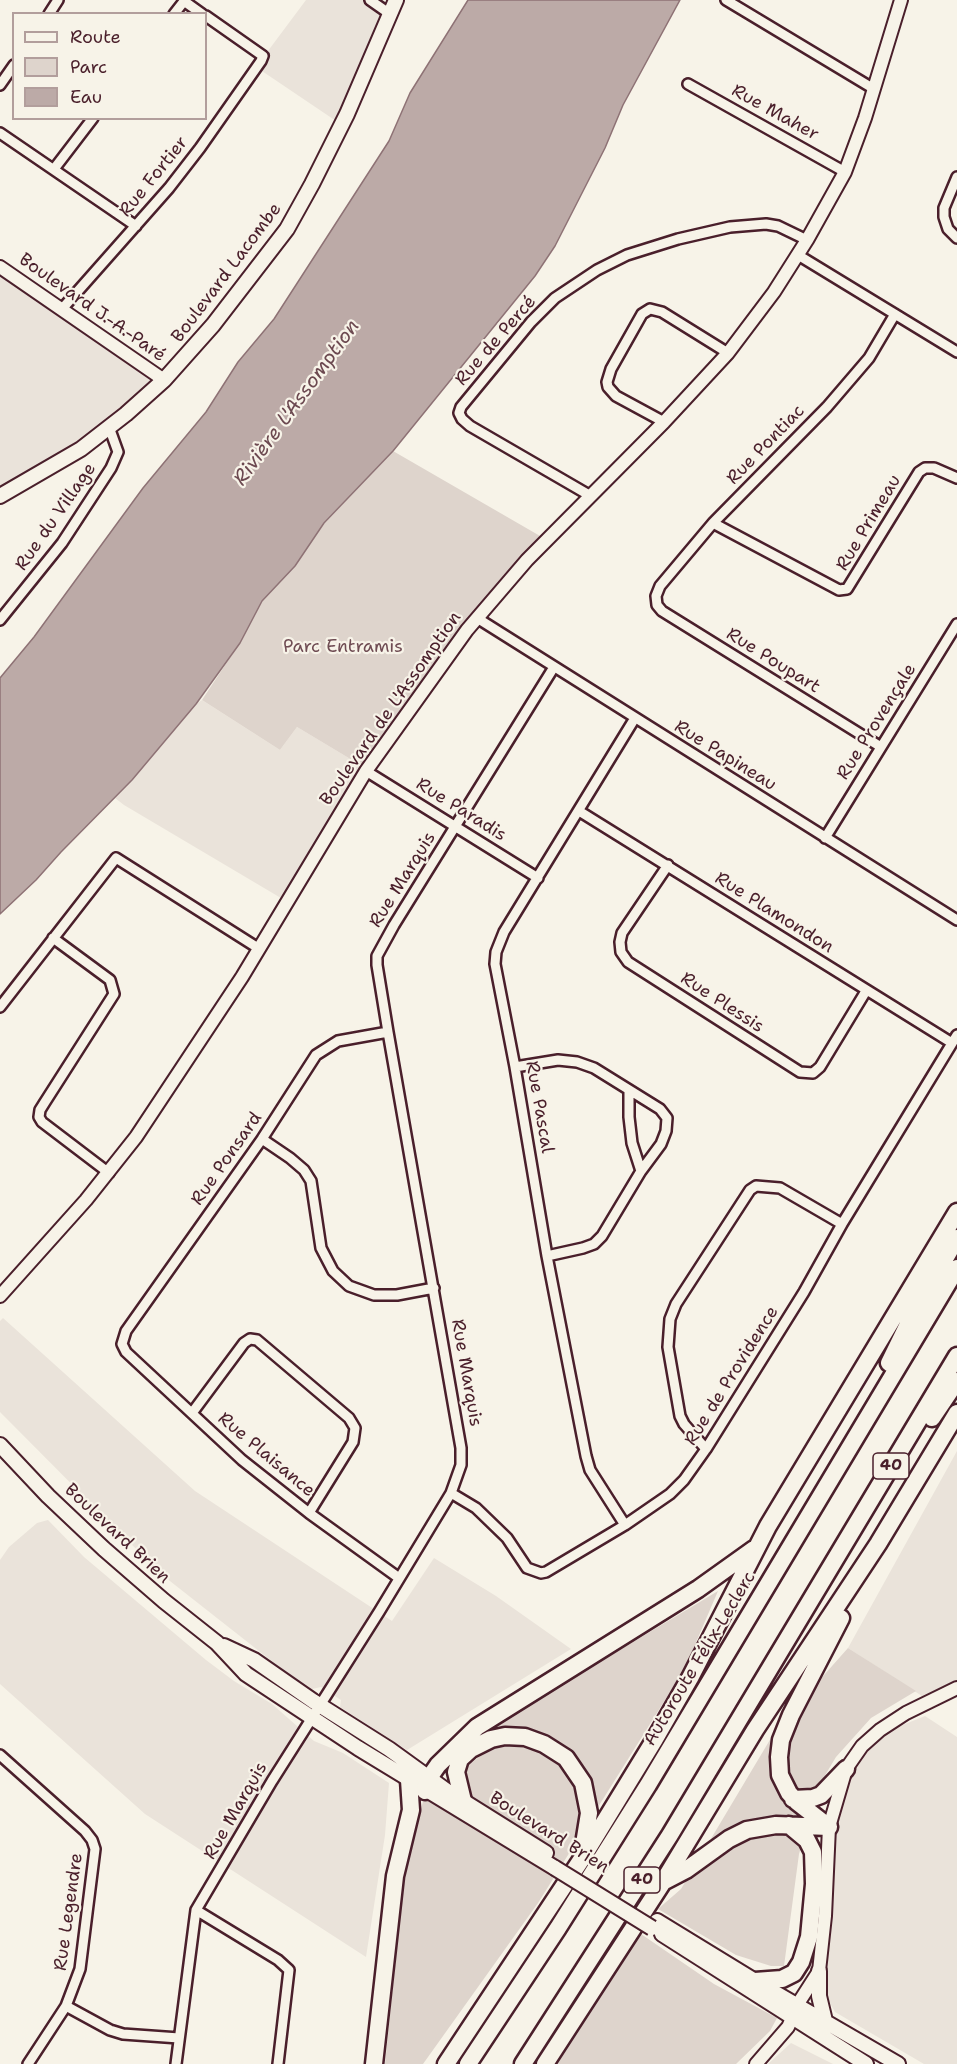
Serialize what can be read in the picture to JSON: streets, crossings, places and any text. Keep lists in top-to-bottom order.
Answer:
{
  "streets": {
    "highway": ["40", "Autoroute Félix-Leclerc"],
    "main road": ["Boulevard Lacombe", "Boulevard Brien"],
    "street": [
      "Rue Maher",
      "Rue Fortier",
      "Boulevard J.-A.-Paré",
      "Rue de Percé",
      "Rue Pontiac",
      "Rue du Village",
      "Rue Primeau",
      "Rue Poupart",
      "Boulevard de L'Assomption",
      "Rue Provençale",
      "Rue Papineau",
      "Rue Paradis",
      "Rue Marquis",
      "Rue Plamondon",
      "Rue Plessis",
      "Rue Pascal",
      "Rue Ponsard",
      "Rue de Providence",
      "Rue Plaisance",
      "Rue Legendre"
    ]
  },
  "crossings": [
    ["Rue Maher", "Boulevard de L'Assomption"],
    ["Rue Fortier", "Boulevard J.-A.-Paré"],
    ["Boulevard Lacombe", "Boulevard J.-A.-Paré"],
    ["Boulevard Lacombe", "Rue du Village"],
    ["Rue de Percé", "Boulevard de L'Assomption"],
    ["Rue Pontiac", "Rue Primeau"],
    ["Rue Pontiac", "Rue Poupart"],
    ["Rue Poupart", "Rue Provençale"],
    ["Boulevard de L'Assomption", "Rue Papineau"],
    ["Boulevard de L'Assomption", "Rue Paradis"],
    ["Rue Provençale", "Rue Papineau"],
    ["Rue Papineau", "Rue Marquis"],
    ["Rue Papineau", "Rue Pascal"],
    ["Rue Paradis", "Rue Marquis"],
    ["Rue Paradis", "Rue Pascal"],
    ["Rue Marquis", "Rue Ponsard"],
    ["Rue Marquis", "Rue de Providence"],
    ["Rue Marquis", "Rue Plaisance"],
    ["Rue Marquis", "Boulevard Brien"],
    ["Rue Plamondon", "Rue Plessis"],
    ["Rue Plamondon", "Rue Pascal"],
    ["Rue Plamondon", "Rue de Providence"],
    ["Rue Pascal", "Rue de Providence"],
    ["Rue Ponsard", "Rue Plaisance"]
  ],
  "water": ["Rivière L'Assomption"],
  "parks": ["Parc Entramis"],
  "legend": ["Route", "Parc", "Eau"]
}
